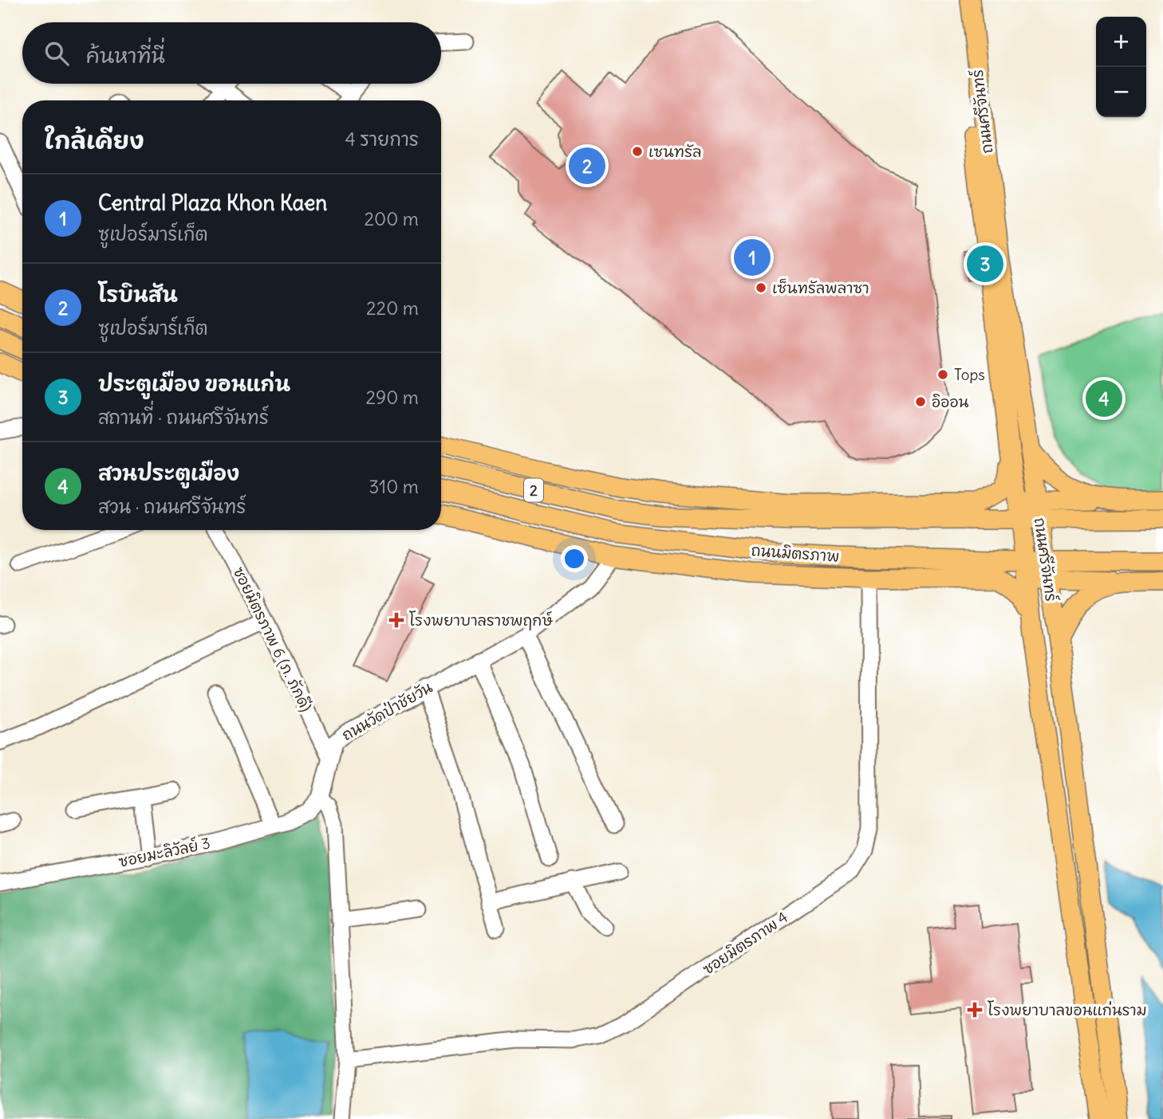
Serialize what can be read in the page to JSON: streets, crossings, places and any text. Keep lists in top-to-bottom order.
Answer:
{
  "streets": {
    "main road": ["ถนนศรีจันทร์", "2", "ถนนมิตรภาพ"],
    "street": [
      "ซอยมิตรภาพ 6 (ภ. ภักดี)",
      "ถนนวัดป่าชัยวัน",
      "ซอยมะลิวัลย์ 3",
      "ซอยมิตรภาพ 4"
    ]
  },
  "crossings": [
    ["ถนนศรีจันทร์", "ถนนมิตรภาพ"],
    ["ถนนมิตรภาพ", "ถนนวัดป่าชัยวัน"],
    ["ถนนมิตรภาพ", "ซอยมิตรภาพ 4"],
    ["ซอยมิตรภาพ 6 (ภ. ภักดี)", "ถนนวัดป่าชัยวัน"],
    ["ถนนวัดป่าชัยวัน", "ซอยมะลิวัลย์ 3"]
  ],
  "places": {
    "other": [
      "เซนทรัล",
      "เซ็นทรัลพลาซา",
      "Tops",
      "อิออน"
    ],
    "health": ["โรงพยาบาลราชพฤกษ์", "โรงพยาบาลขอนแก่นราม"]
  },
  "page": {
    "map_buttons": ["+", "−"],
    "search": "ค้นหาที่นี่",
    "heading": ["ใกล้เคียง", "4 รายการ"],
    "pins": [
      "2",
      "1",
      "3",
      "4"
    ],
    "list": [
      {
        "mark": "1",
        "name": "Central Plaza Khon Kaen",
        "note": "ซูเปอร์มาร์เก็ต",
        "value": "200 m"
      },
      {
        "mark": "2",
        "name": "โรบินสัน",
        "note": "ซูเปอร์มาร์เก็ต",
        "value": "220 m"
      },
      {
        "mark": "3",
        "name": "ประตูเมือง ขอนแก่น",
        "note": "สถานที่ · ถนนศรีจันทร์",
        "value": "290 m"
      },
      {
        "mark": "4",
        "name": "สวนประตูเมือง",
        "note": "สวน · ถนนศรีจันทร์",
        "value": "310 m"
      }
    ]
  }
}
